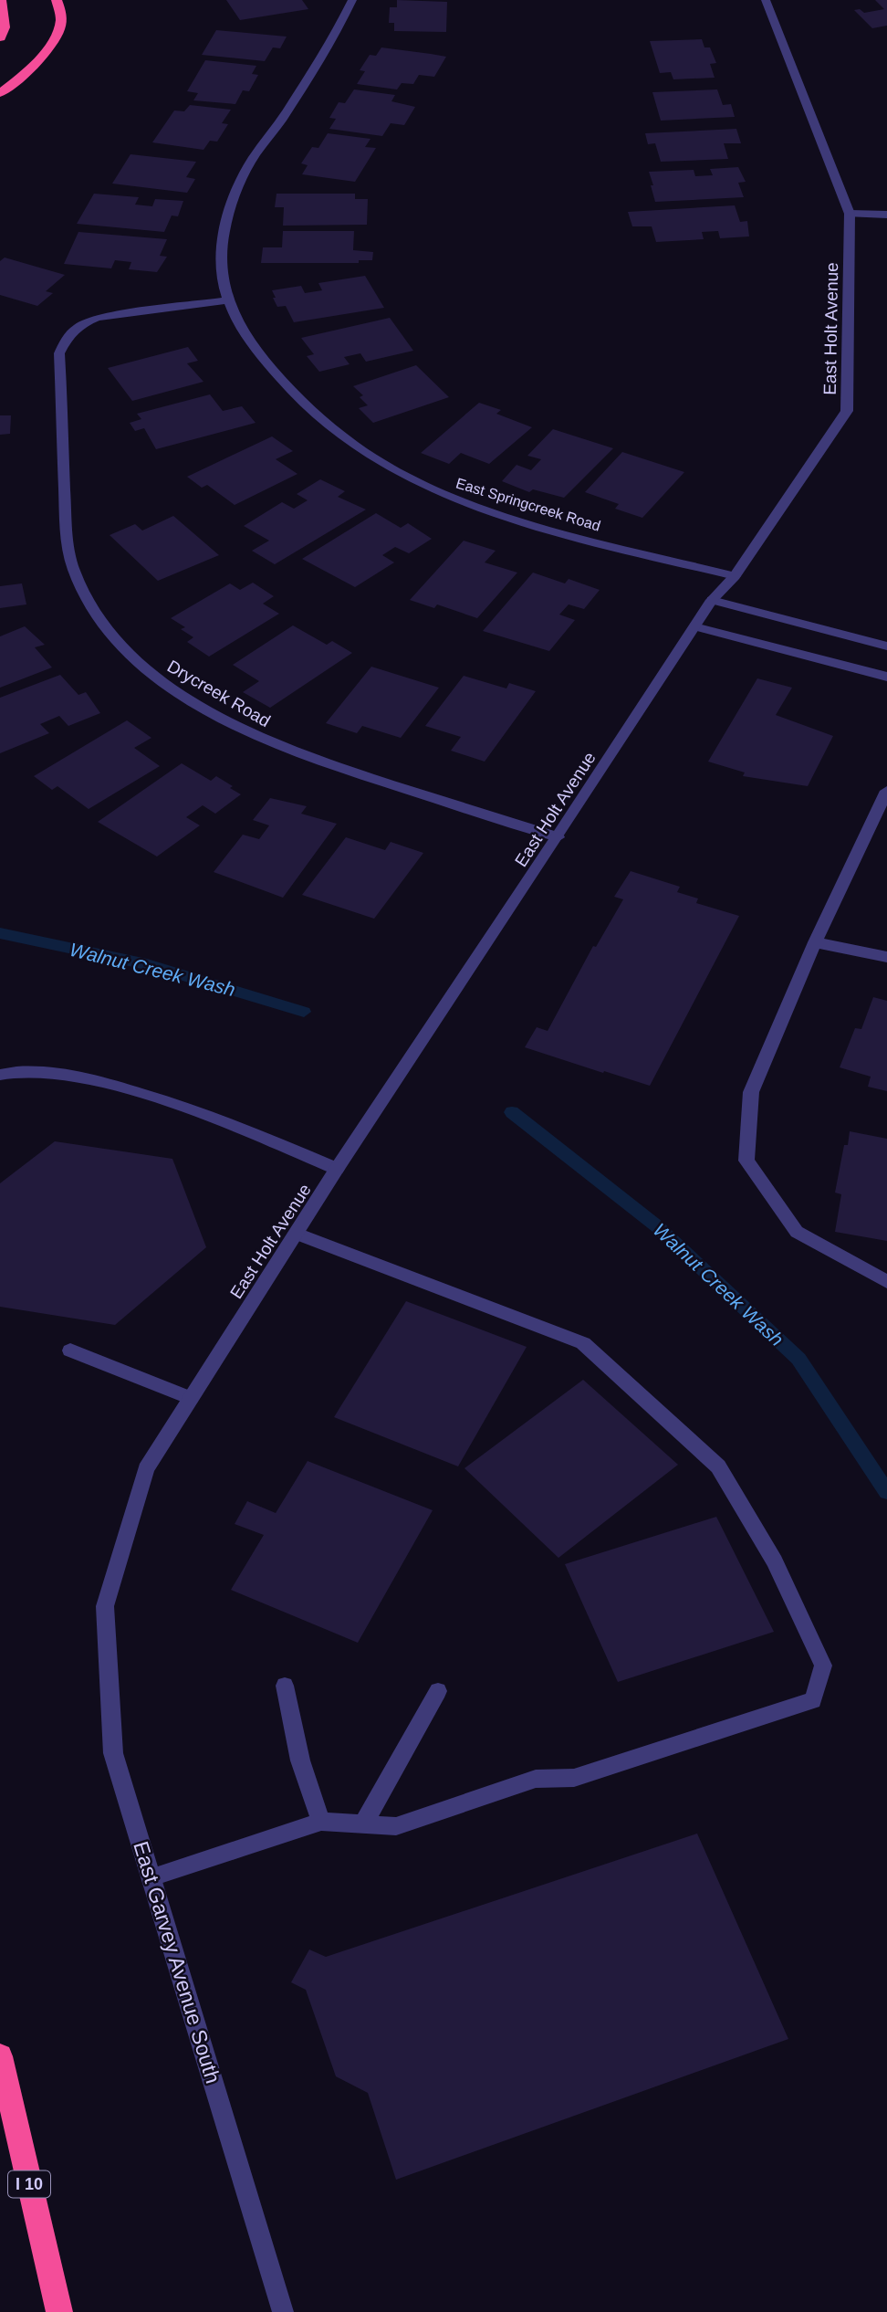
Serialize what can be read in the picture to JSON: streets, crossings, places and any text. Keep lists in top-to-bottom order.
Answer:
{
  "streets": {
    "highway": ["I 10"],
    "street": [
      "East Holt Avenue",
      "East Springcreek Road",
      "Drycreek Road",
      "East Garvey Avenue South"
    ]
  },
  "crossings": [
    ["East Holt Avenue", "East Springcreek Road"],
    ["East Holt Avenue", "Drycreek Road"],
    ["East Holt Avenue", "East Garvey Avenue South"],
    ["East Springcreek Road", "Drycreek Road"]
  ],
  "water": ["Walnut Creek Wash"]
}
